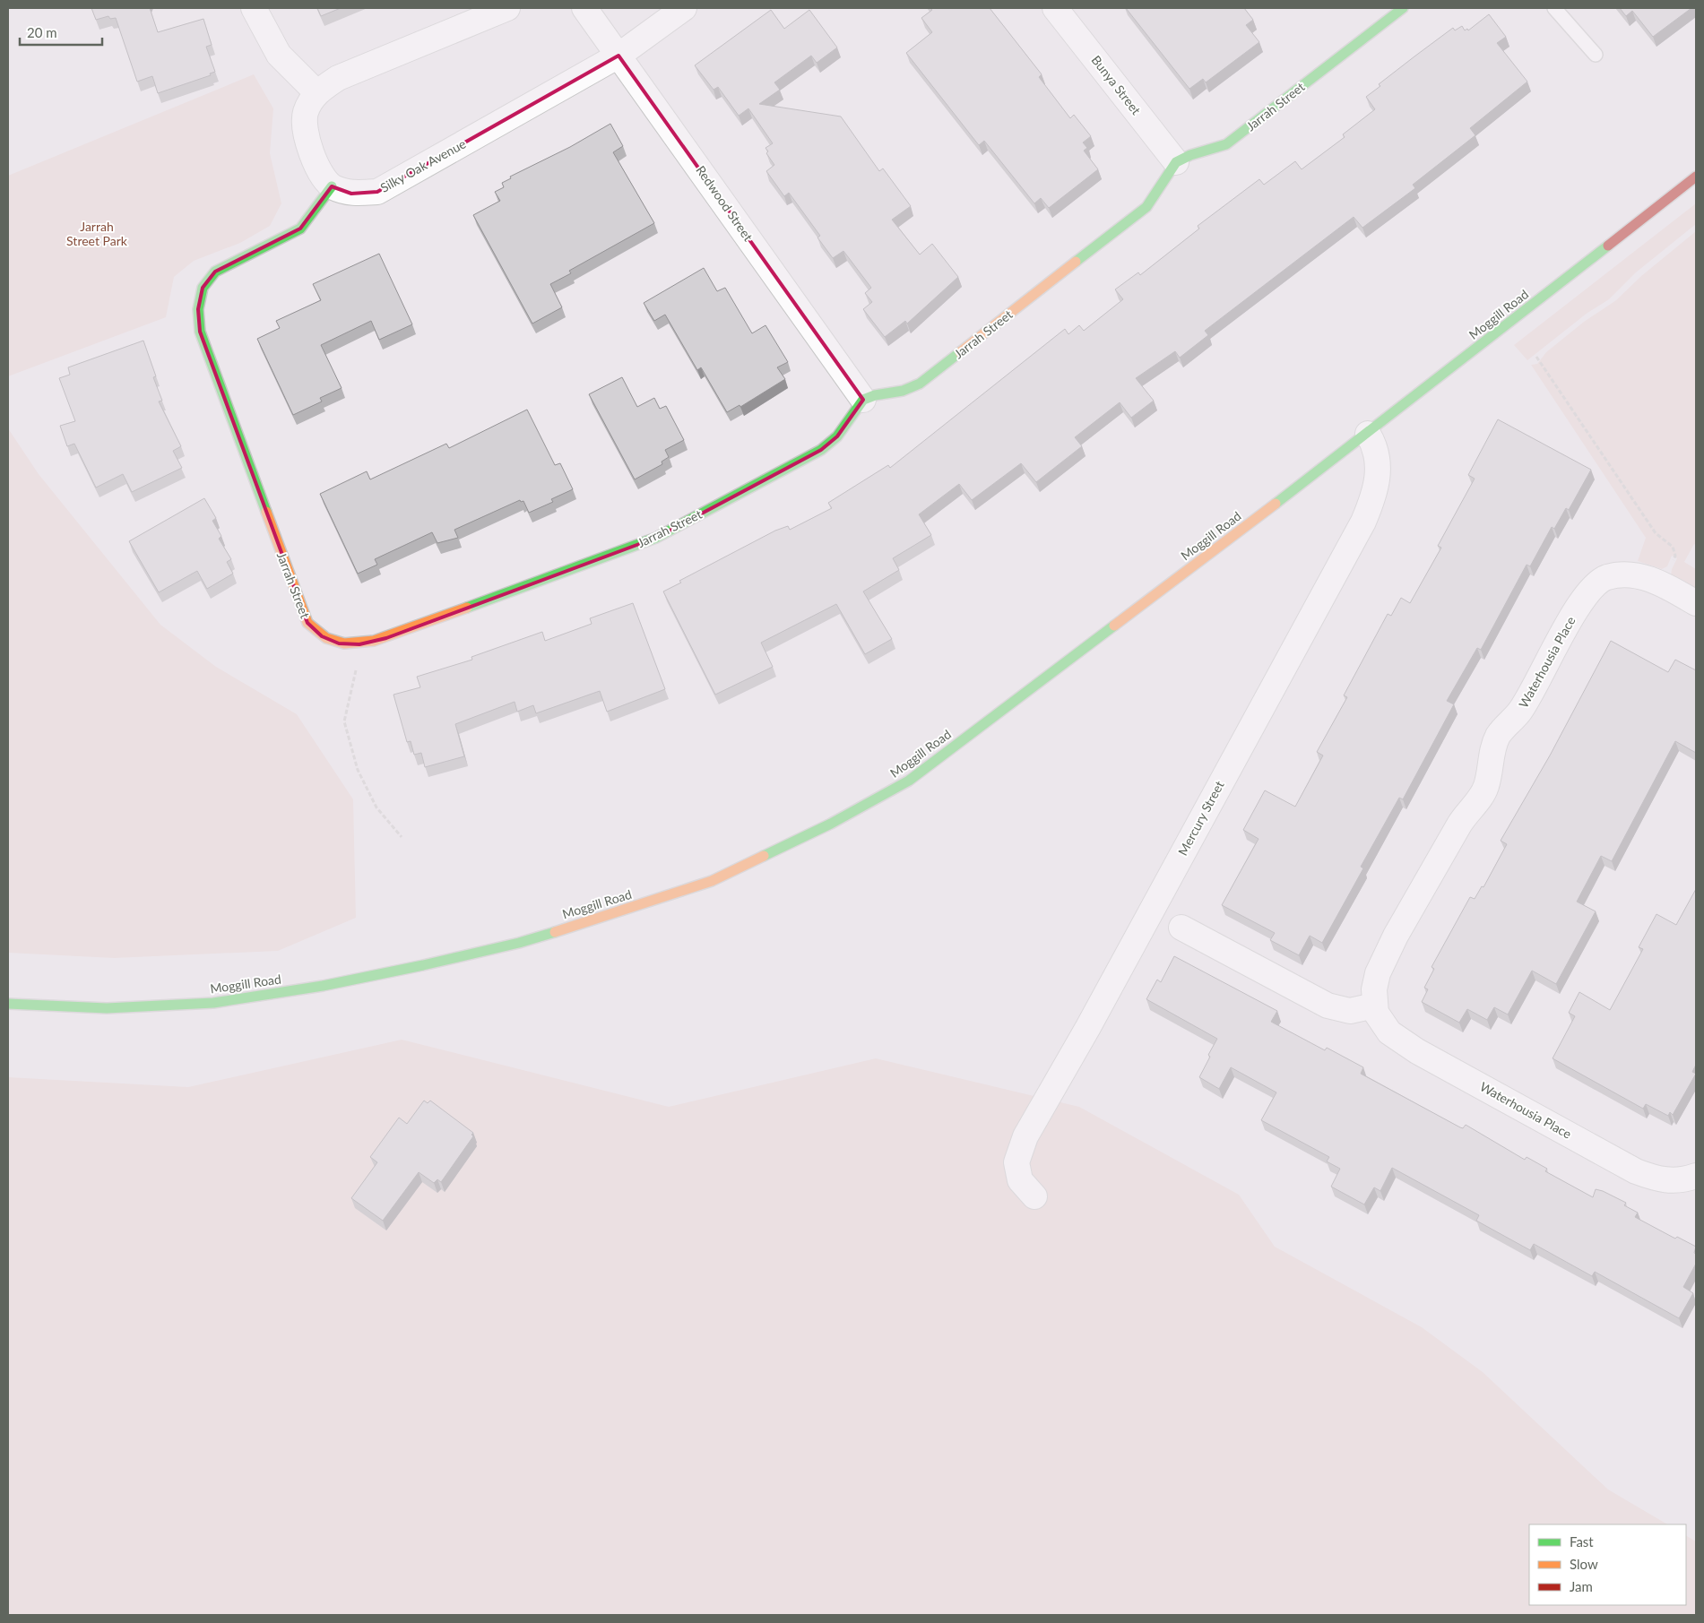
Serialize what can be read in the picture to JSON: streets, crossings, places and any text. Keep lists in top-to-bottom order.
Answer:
{
  "streets": {
    "main road": ["Jarrah Street", "Moggill Road"],
    "street": [
      "Bunya Street",
      "Silky Oak Avenue",
      "Redwood Street",
      "Waterhousia Place",
      "Mercury Street"
    ]
  },
  "crossings": [
    ["Bunya Street", "Jarrah Street"],
    ["Jarrah Street", "Silky Oak Avenue"],
    ["Jarrah Street", "Redwood Street"],
    ["Silky Oak Avenue", "Redwood Street"],
    ["Moggill Road", "Mercury Street"]
  ],
  "parks": ["Jarrah Street Park"],
  "legend": ["Fast", "Slow", "Jam"],
  "scale_bar": "20 m"
}
